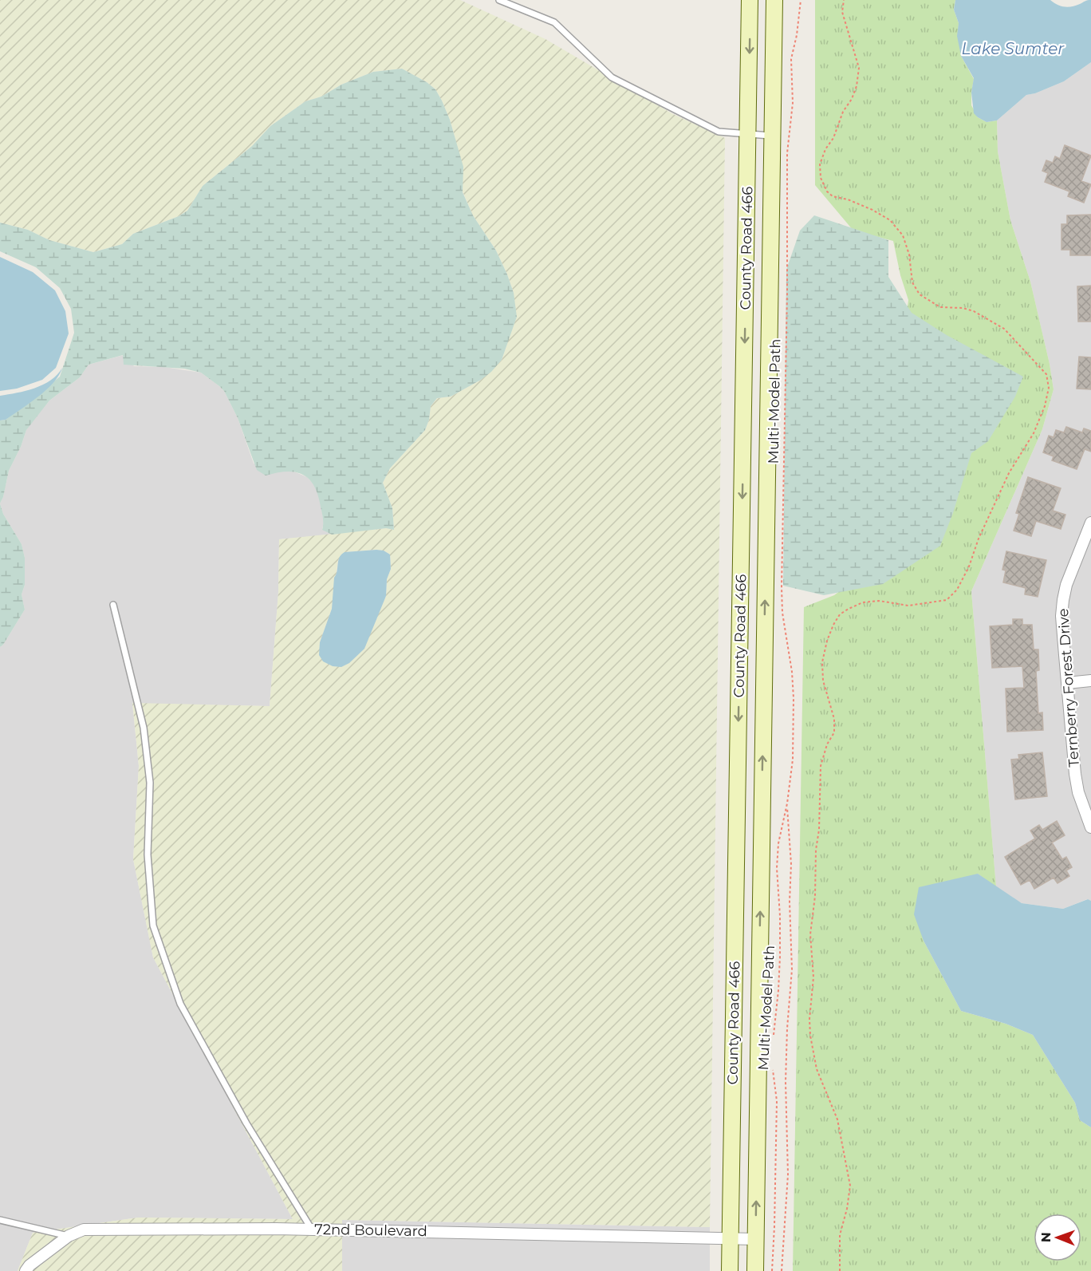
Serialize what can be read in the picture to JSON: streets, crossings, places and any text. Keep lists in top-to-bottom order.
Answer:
{
  "streets": {
    "main road": ["County Road 466"],
    "street": ["Ternberry Forest Drive", "72nd Boulevard"],
    "path": ["Multi-Model Path"]
  },
  "crossings": [
    ["County Road 466", "72nd Boulevard"]
  ],
  "water": ["Lake Sumter"],
  "north": "left"
}
